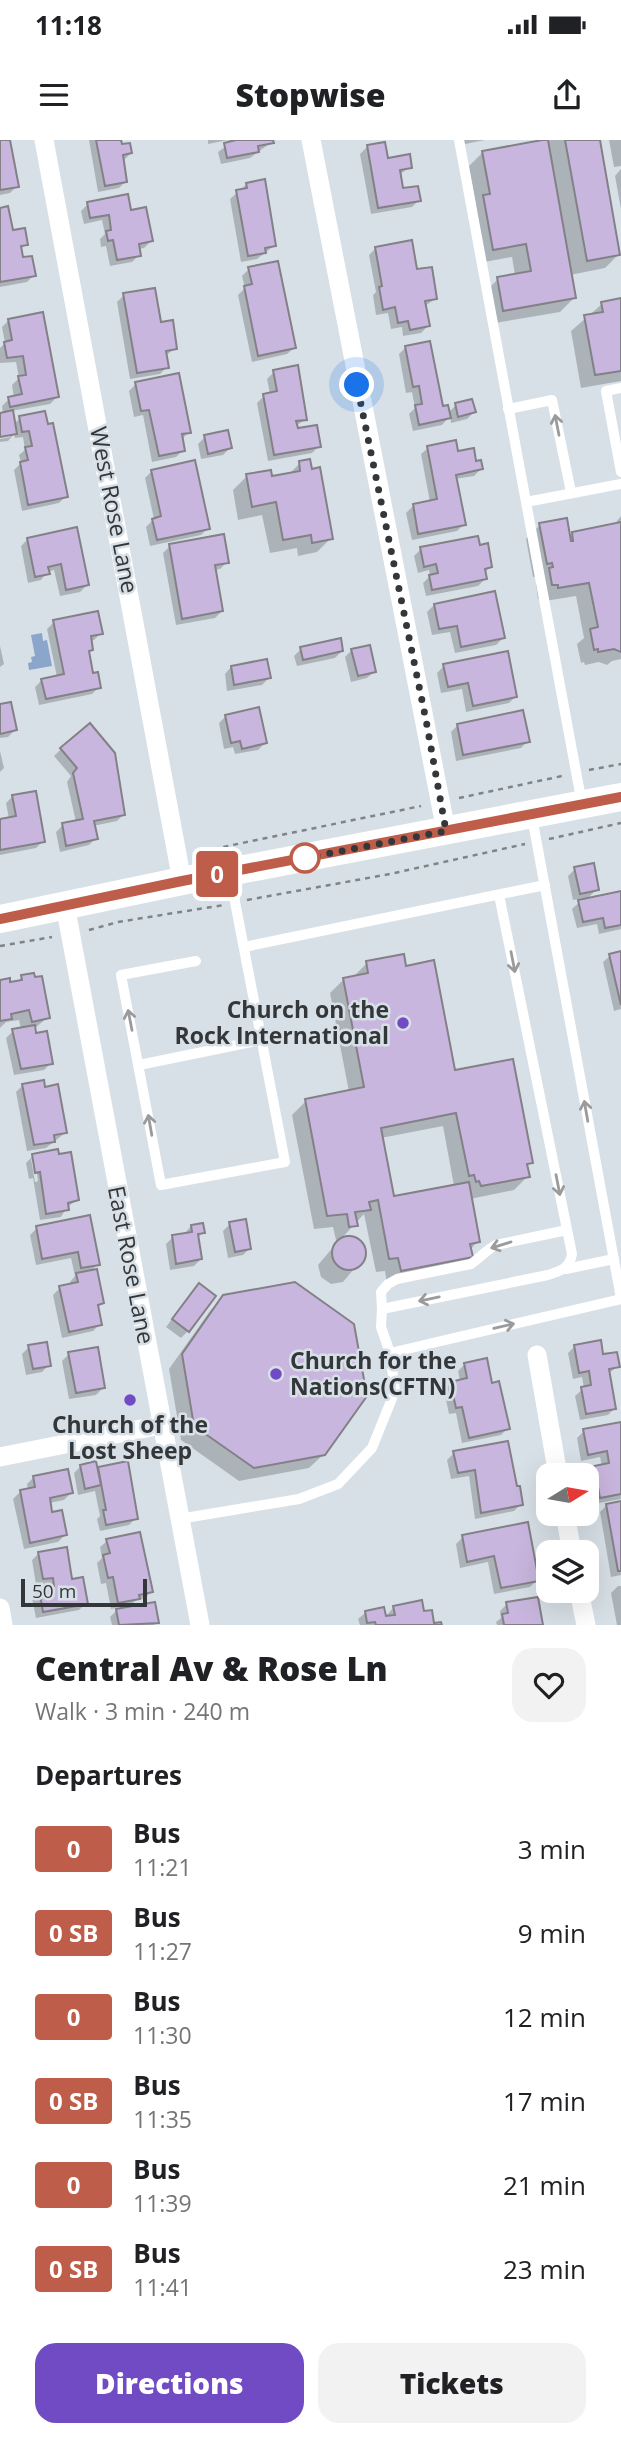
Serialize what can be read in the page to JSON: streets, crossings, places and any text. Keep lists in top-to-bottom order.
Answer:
{
  "streets": {
    "street": ["West Rose Lane", "East Rose Lane"]
  },
  "places": ["Church on the Rock International", "Church for the Nations(CFTN)", "Church of the Lost Sheep"],
  "lines": ["bus line 0"],
  "scale_bar": "50 m",
  "north": "right",
  "page": {
    "status": "11:18",
    "header": "Stopwise",
    "on_map": "0",
    "scale": "50 m",
    "heading": [
      ["Central Av & Rose Ln", "Walk · 3 min · 240 m"],
      "Departures"
    ],
    "list": [
      {
        "mark": "0",
        "name": "Bus",
        "note": "11:21",
        "value": "3 min"
      },
      {
        "mark": "0 SB",
        "name": "Bus",
        "note": "11:27",
        "value": "9 min"
      },
      {
        "mark": "0",
        "name": "Bus",
        "note": "11:30",
        "value": "12 min"
      },
      {
        "mark": "0 SB",
        "name": "Bus",
        "note": "11:35",
        "value": "17 min"
      },
      {
        "mark": "0",
        "name": "Bus",
        "note": "11:39",
        "value": "21 min"
      },
      {
        "mark": "0 SB",
        "name": "Bus",
        "note": "11:41",
        "value": "23 min"
      }
    ],
    "buttons": ["Directions", "Tickets"]
  }
}
